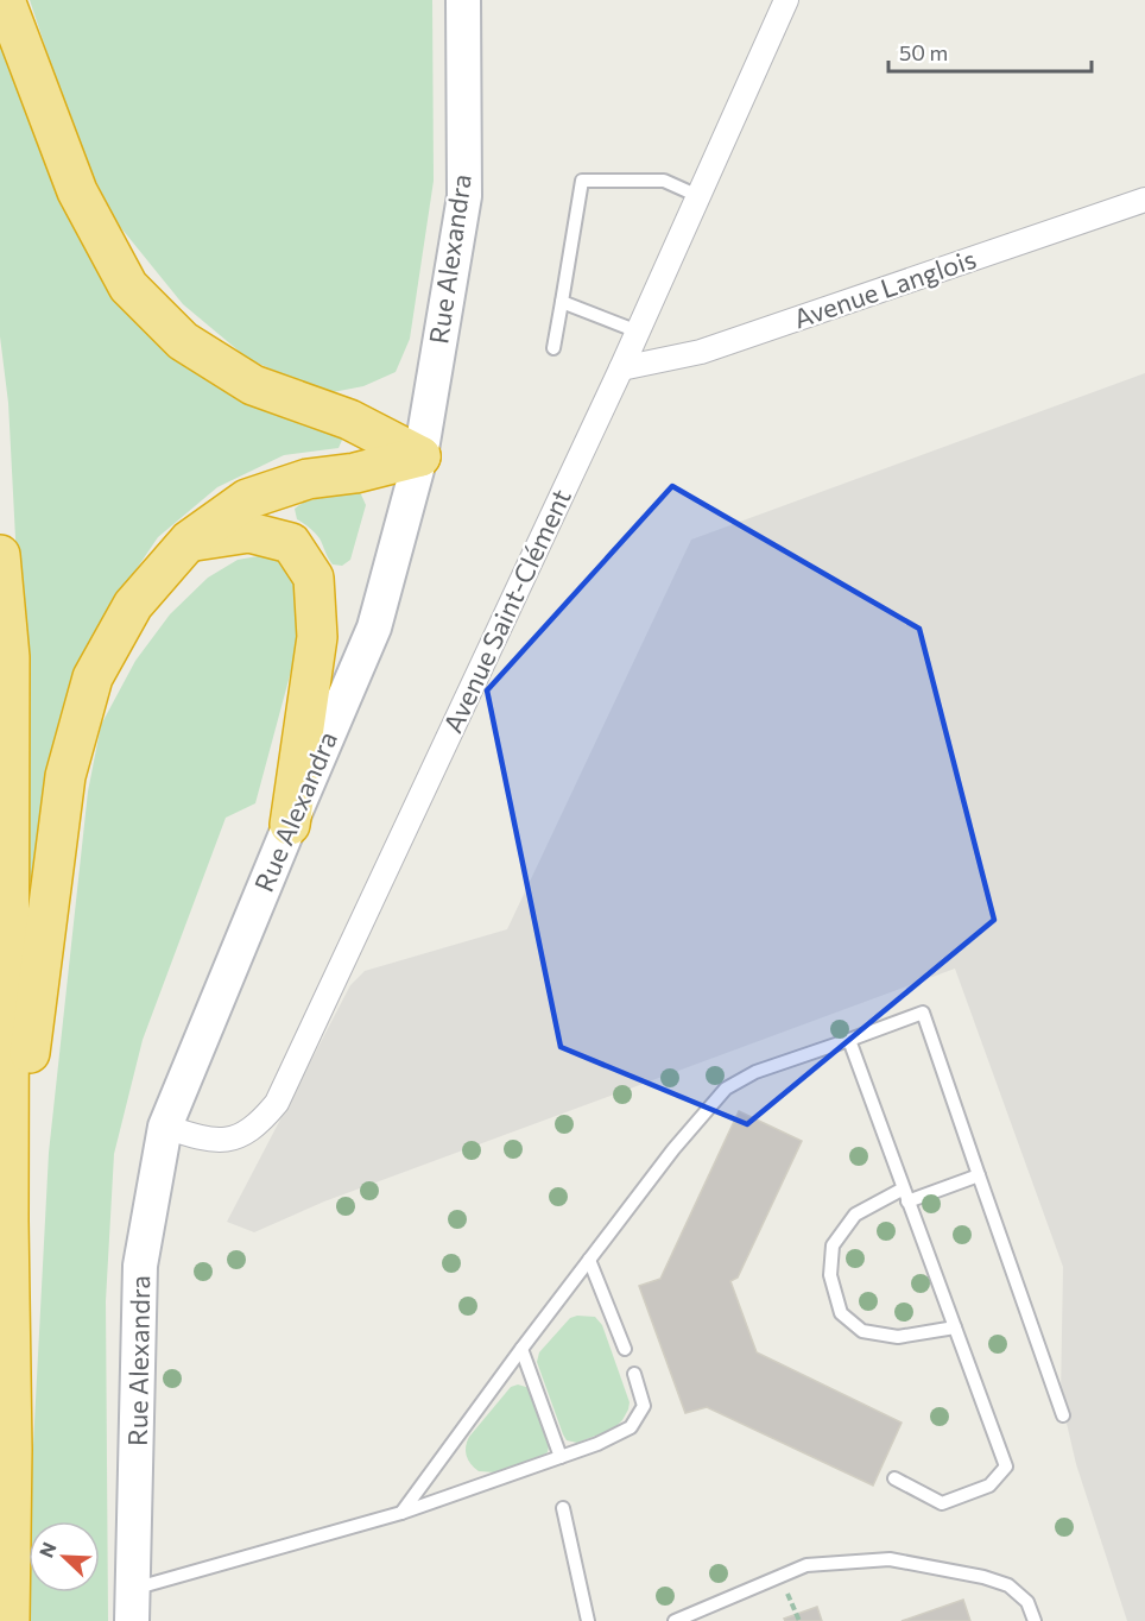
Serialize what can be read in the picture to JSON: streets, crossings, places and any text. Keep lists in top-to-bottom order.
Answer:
{
  "streets": {
    "main road": ["Rue Alexandra"],
    "street": ["Avenue Langlois", "Avenue Saint-Clément"]
  },
  "crossings": [
    ["Rue Alexandra", "Avenue Saint-Clément"],
    ["Avenue Langlois", "Avenue Saint-Clément"]
  ],
  "scale_bar": "50 m",
  "north": "top left"
}
